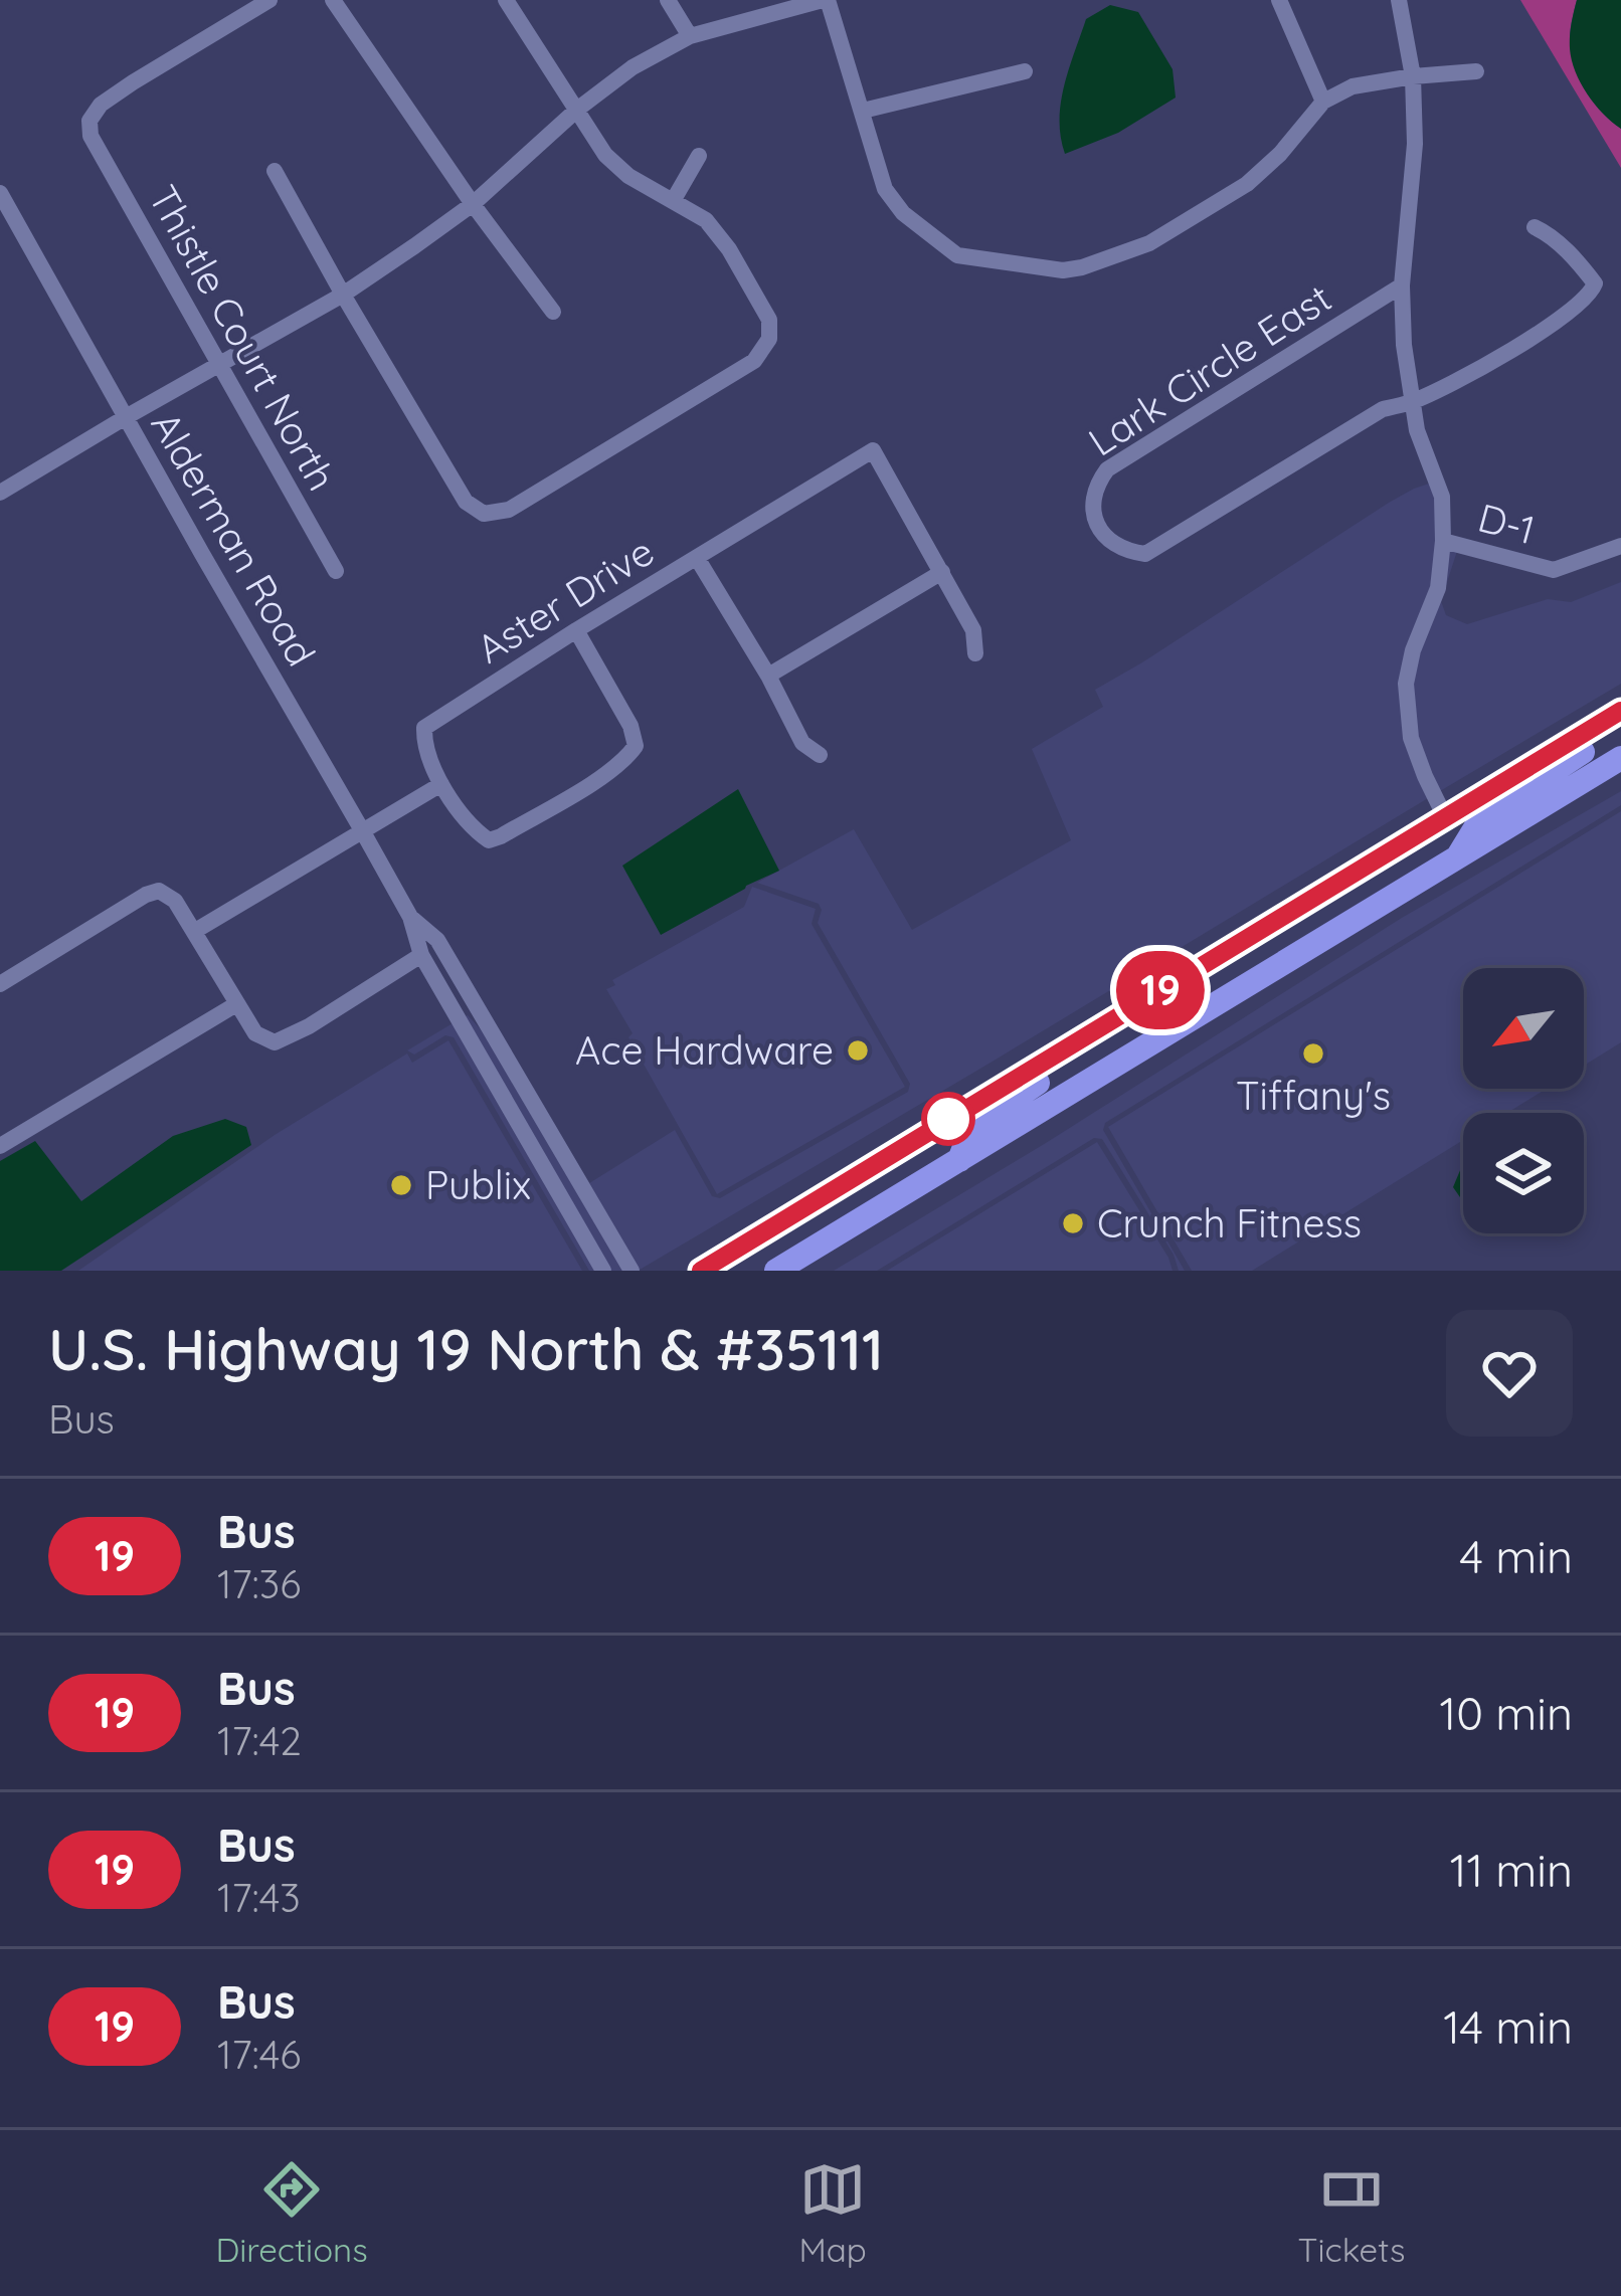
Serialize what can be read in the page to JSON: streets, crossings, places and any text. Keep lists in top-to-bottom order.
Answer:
{
  "streets": {
    "street": [
      "Thistle Court North",
      "Lark Circle East",
      "D-1",
      "Alderman Road",
      "Aster Drive"
    ]
  },
  "places": [
    "Ace Hardware",
    "Tiffany's",
    "Publix",
    "Crunch Fitness"
  ],
  "lines": ["bus line 19"],
  "north": "bottom left",
  "page": {
    "on_map": "19",
    "heading": ["U.S. Highway 19 North & #35111", "Bus"],
    "list": [
      {
        "mark": "19",
        "name": "Bus",
        "note": "17:36",
        "value": "4 min"
      },
      {
        "mark": "19",
        "name": "Bus",
        "note": "17:42",
        "value": "10 min"
      },
      {
        "mark": "19",
        "name": "Bus",
        "note": "17:43",
        "value": "11 min"
      },
      {
        "mark": "19",
        "name": "Bus",
        "note": "17:46",
        "value": "14 min"
      }
    ],
    "tabs": ["Directions", "Map", "Tickets"]
  }
}
